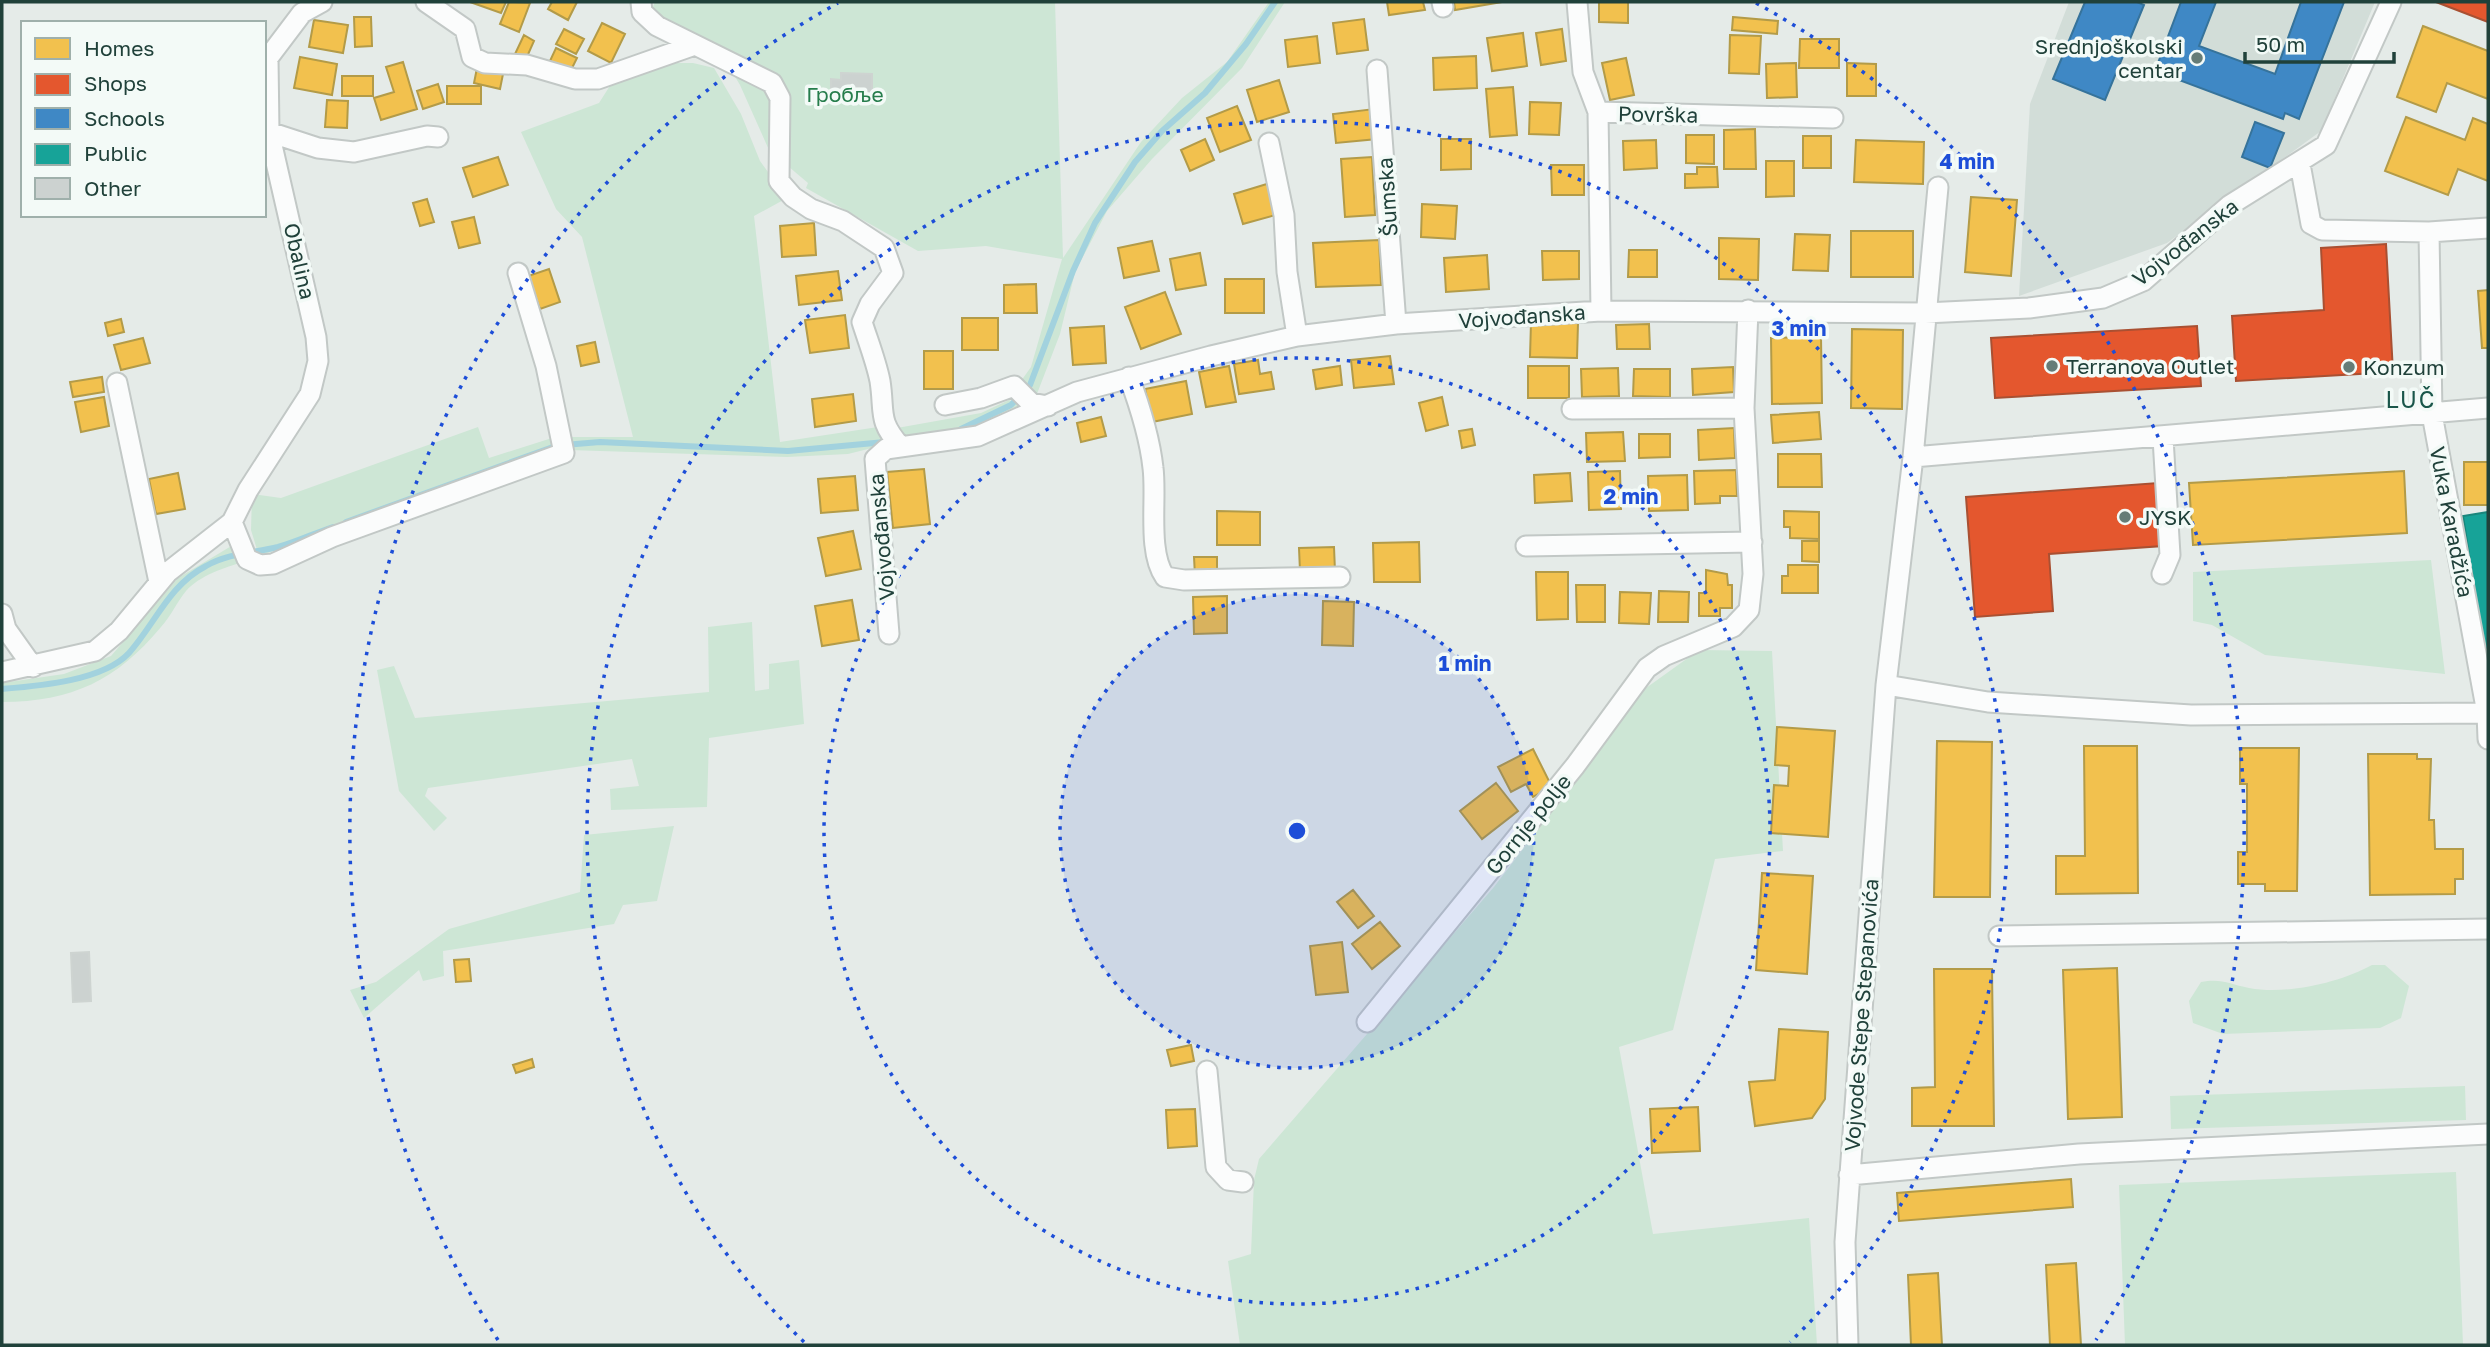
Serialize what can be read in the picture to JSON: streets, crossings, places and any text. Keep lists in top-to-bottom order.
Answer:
{
  "streets": {
    "street": [
      "Površka",
      "Šumska",
      "Vojvođanska",
      "Obalina",
      "Vuka Karadžića",
      "Gornje polje",
      "Vojvode Stepe Stepanovića"
    ]
  },
  "crossings": [
    ["Površka", "Vojvođanska"],
    ["Šumska", "Vojvođanska"],
    ["Vojvođanska", "Vojvode Stepe Stepanovića"]
  ],
  "districts": ["LUČ"],
  "parks": ["Гробље"],
  "places": [
    "Srednjoškolski centar",
    "Terranova Outlet",
    "Konzum",
    "JYSK"
  ],
  "legend": [
    "Homes",
    "Shops",
    "Schools",
    "Public",
    "Other"
  ],
  "scale_bar": "50 m",
  "rings": [
    "4 min",
    "3 min",
    "2 min",
    "1 min"
  ]
}
